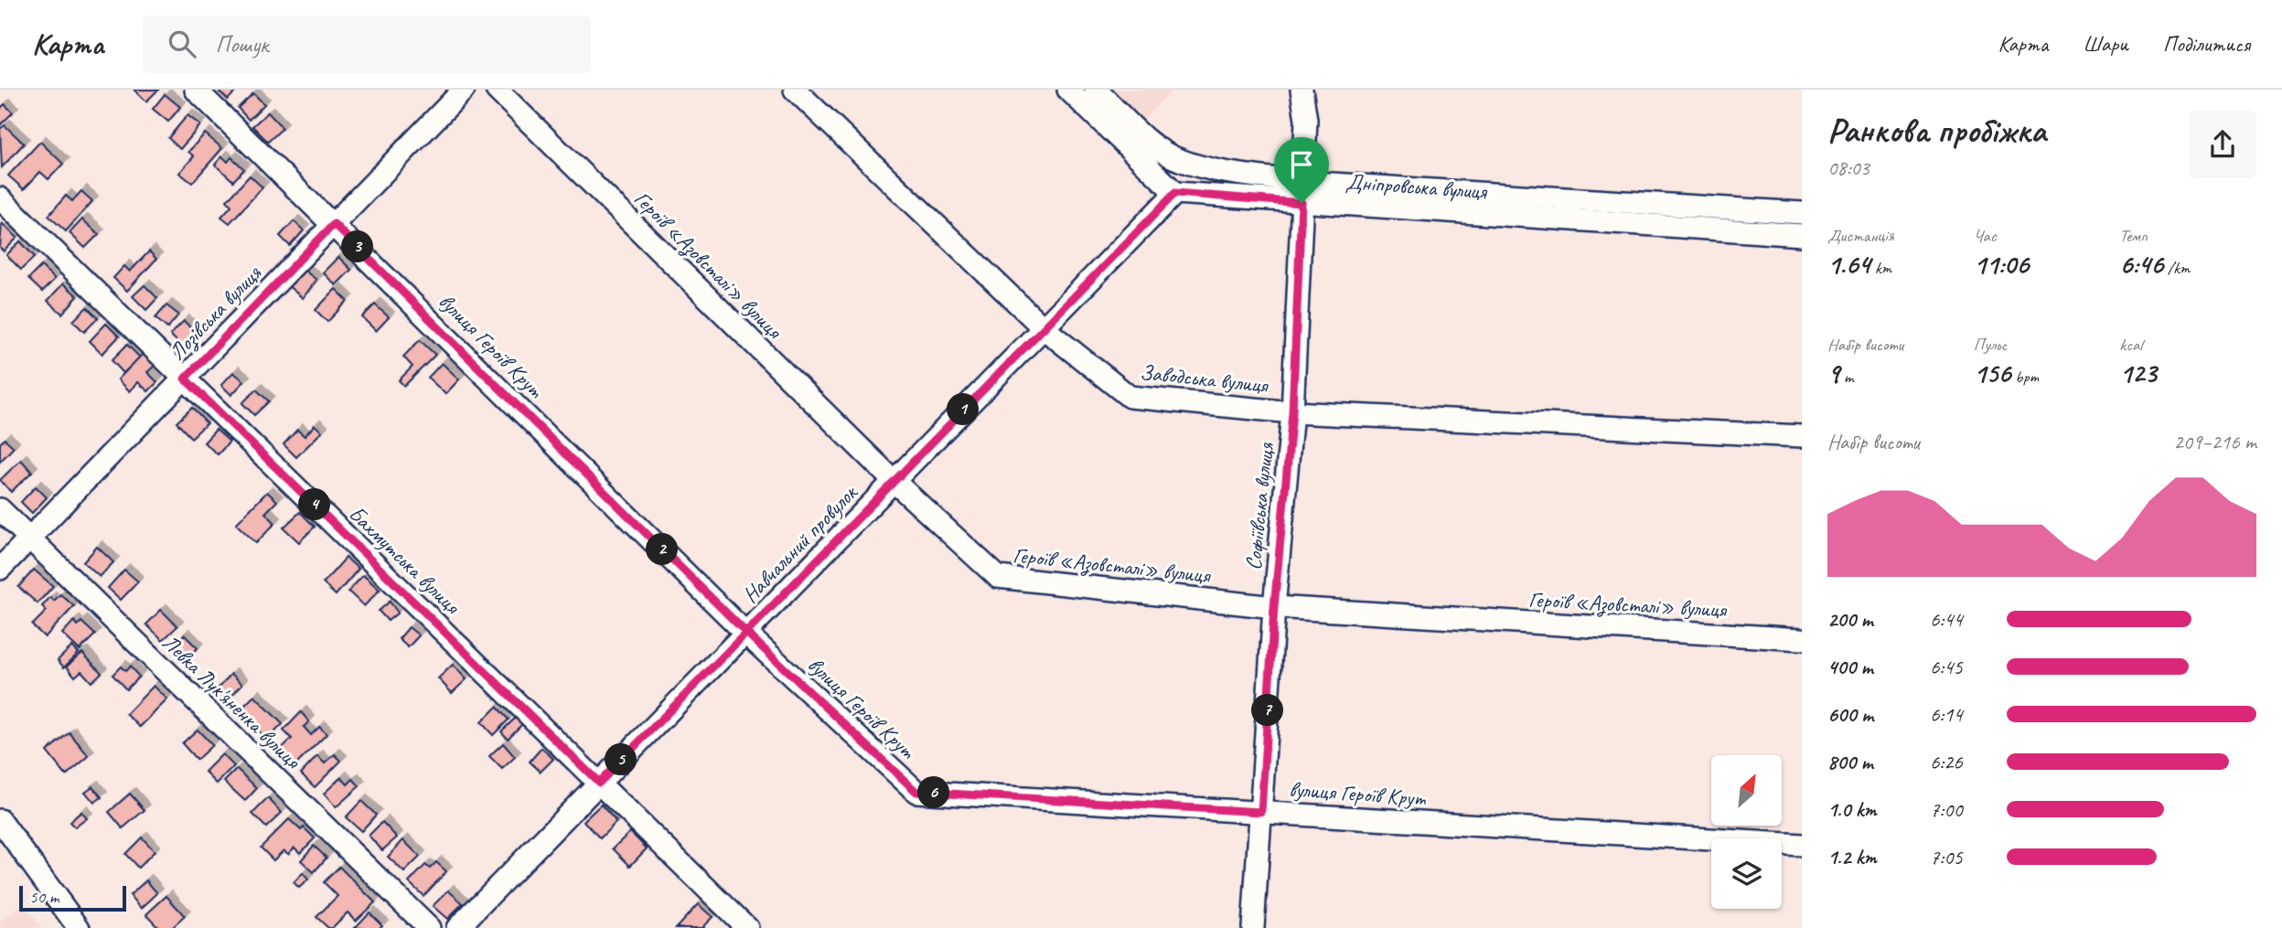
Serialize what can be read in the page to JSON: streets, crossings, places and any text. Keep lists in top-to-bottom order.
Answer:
{
  "streets": {
    "street": [
      "Дніпровська вулиця",
      "Героїв «Азовсталі» вулиця",
      "Лозівська вулиця",
      "вулиця Героїв Крут",
      "Заводська вулиця",
      "Софіївська вулиця",
      "Навчальний провулок",
      "Бахмутська вулиця",
      "Левка Лук'яненка вулиця"
    ]
  },
  "crossings": [
    ["Дніпровська вулиця", "Софіївська вулиця"],
    ["Дніпровська вулиця", "Навчальний провулок"],
    ["Героїв «Азовсталі» вулиця", "Софіївська вулиця"],
    ["Героїв «Азовсталі» вулиця", "Навчальний провулок"],
    ["Лозівська вулиця", "вулиця Героїв Крут"],
    ["Лозівська вулиця", "Бахмутська вулиця"],
    ["Лозівська вулиця", "Левка Лук'яненка вулиця"],
    ["вулиця Героїв Крут", "Софіївська вулиця"],
    ["вулиця Героїв Крут", "Навчальний провулок"],
    ["Заводська вулиця", "Софіївська вулиця"],
    ["Заводська вулиця", "Навчальний провулок"],
    ["Навчальний провулок", "Бахмутська вулиця"]
  ],
  "scale_bar": "50 m",
  "north": "top right",
  "page": {
    "header": "Карта",
    "search": "Пошук",
    "nav": ["Карта", "Шари", "Поділитися"],
    "heading": ["Ранкова пробіжка", "08:03"],
    "stats": [
      ["Дистанція", "1.64 km"],
      ["Час", "11:06"],
      ["Темп", "6:46 /km"],
      ["Набір висоти", "9 m"],
      ["Пульс", "156 bpm"],
      ["kcal", "123"]
    ],
    "pins": [
      "3",
      "1",
      "4",
      "2",
      "7",
      "5",
      "6"
    ],
    "chart": ["Набір висоти", "209–216 m"],
    "list": [
      {
        "name": "200 m",
        "note": "6:44"
      },
      {
        "name": "400 m",
        "note": "6:45"
      },
      {
        "name": "600 m",
        "note": "6:14"
      },
      {
        "name": "800 m",
        "note": "6:26"
      },
      {
        "name": "1.0 km",
        "note": "7:00"
      },
      {
        "name": "1.2 km",
        "note": "7:05"
      }
    ],
    "scale": "50 m"
  }
}
